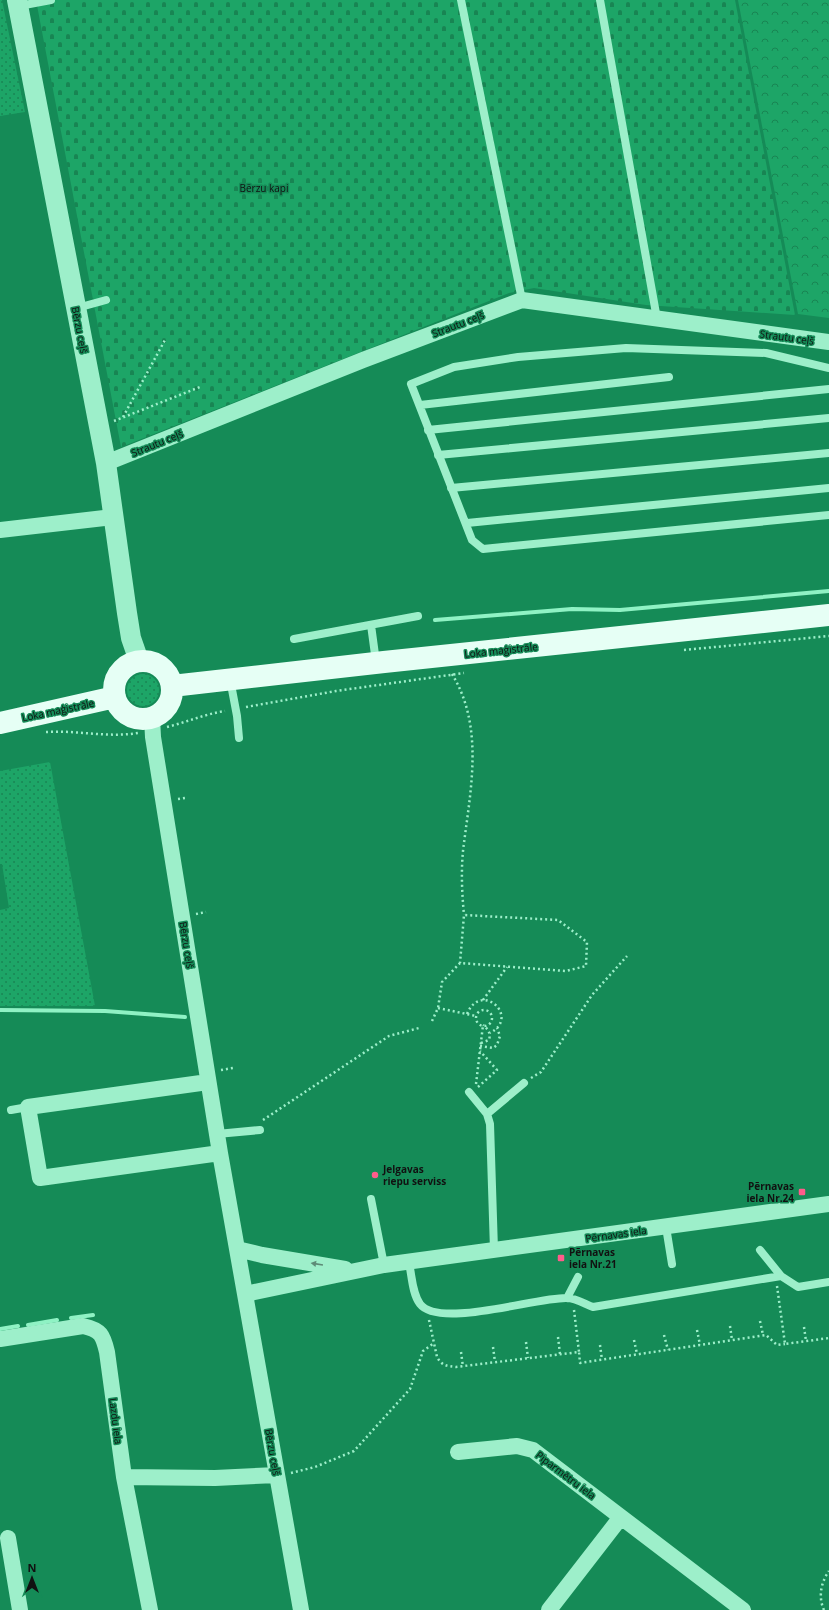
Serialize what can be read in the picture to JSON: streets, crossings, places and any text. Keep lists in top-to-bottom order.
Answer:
{
  "streets": {
    "main road": ["Loka maģistrāle"],
    "street": [
      "Strautu ceļš",
      "Bērzu ceļš",
      "Pērnavas iela",
      "Lazdu iela",
      "Piparmētru iela"
    ]
  },
  "crossings": [
    ["Strautu ceļš", "Bērzu ceļš"],
    ["Bērzu ceļš", "Loka maģistrāle"],
    ["Bērzu ceļš", "Pērnavas iela"]
  ],
  "parks": ["Bērzu kapi"],
  "places": {
    "other": ["Jelgavas riepu serviss"],
    "transit": ["Pērnavas iela Nr.24", "Pērnavas iela Nr.21"]
  },
  "north": "top"
}
